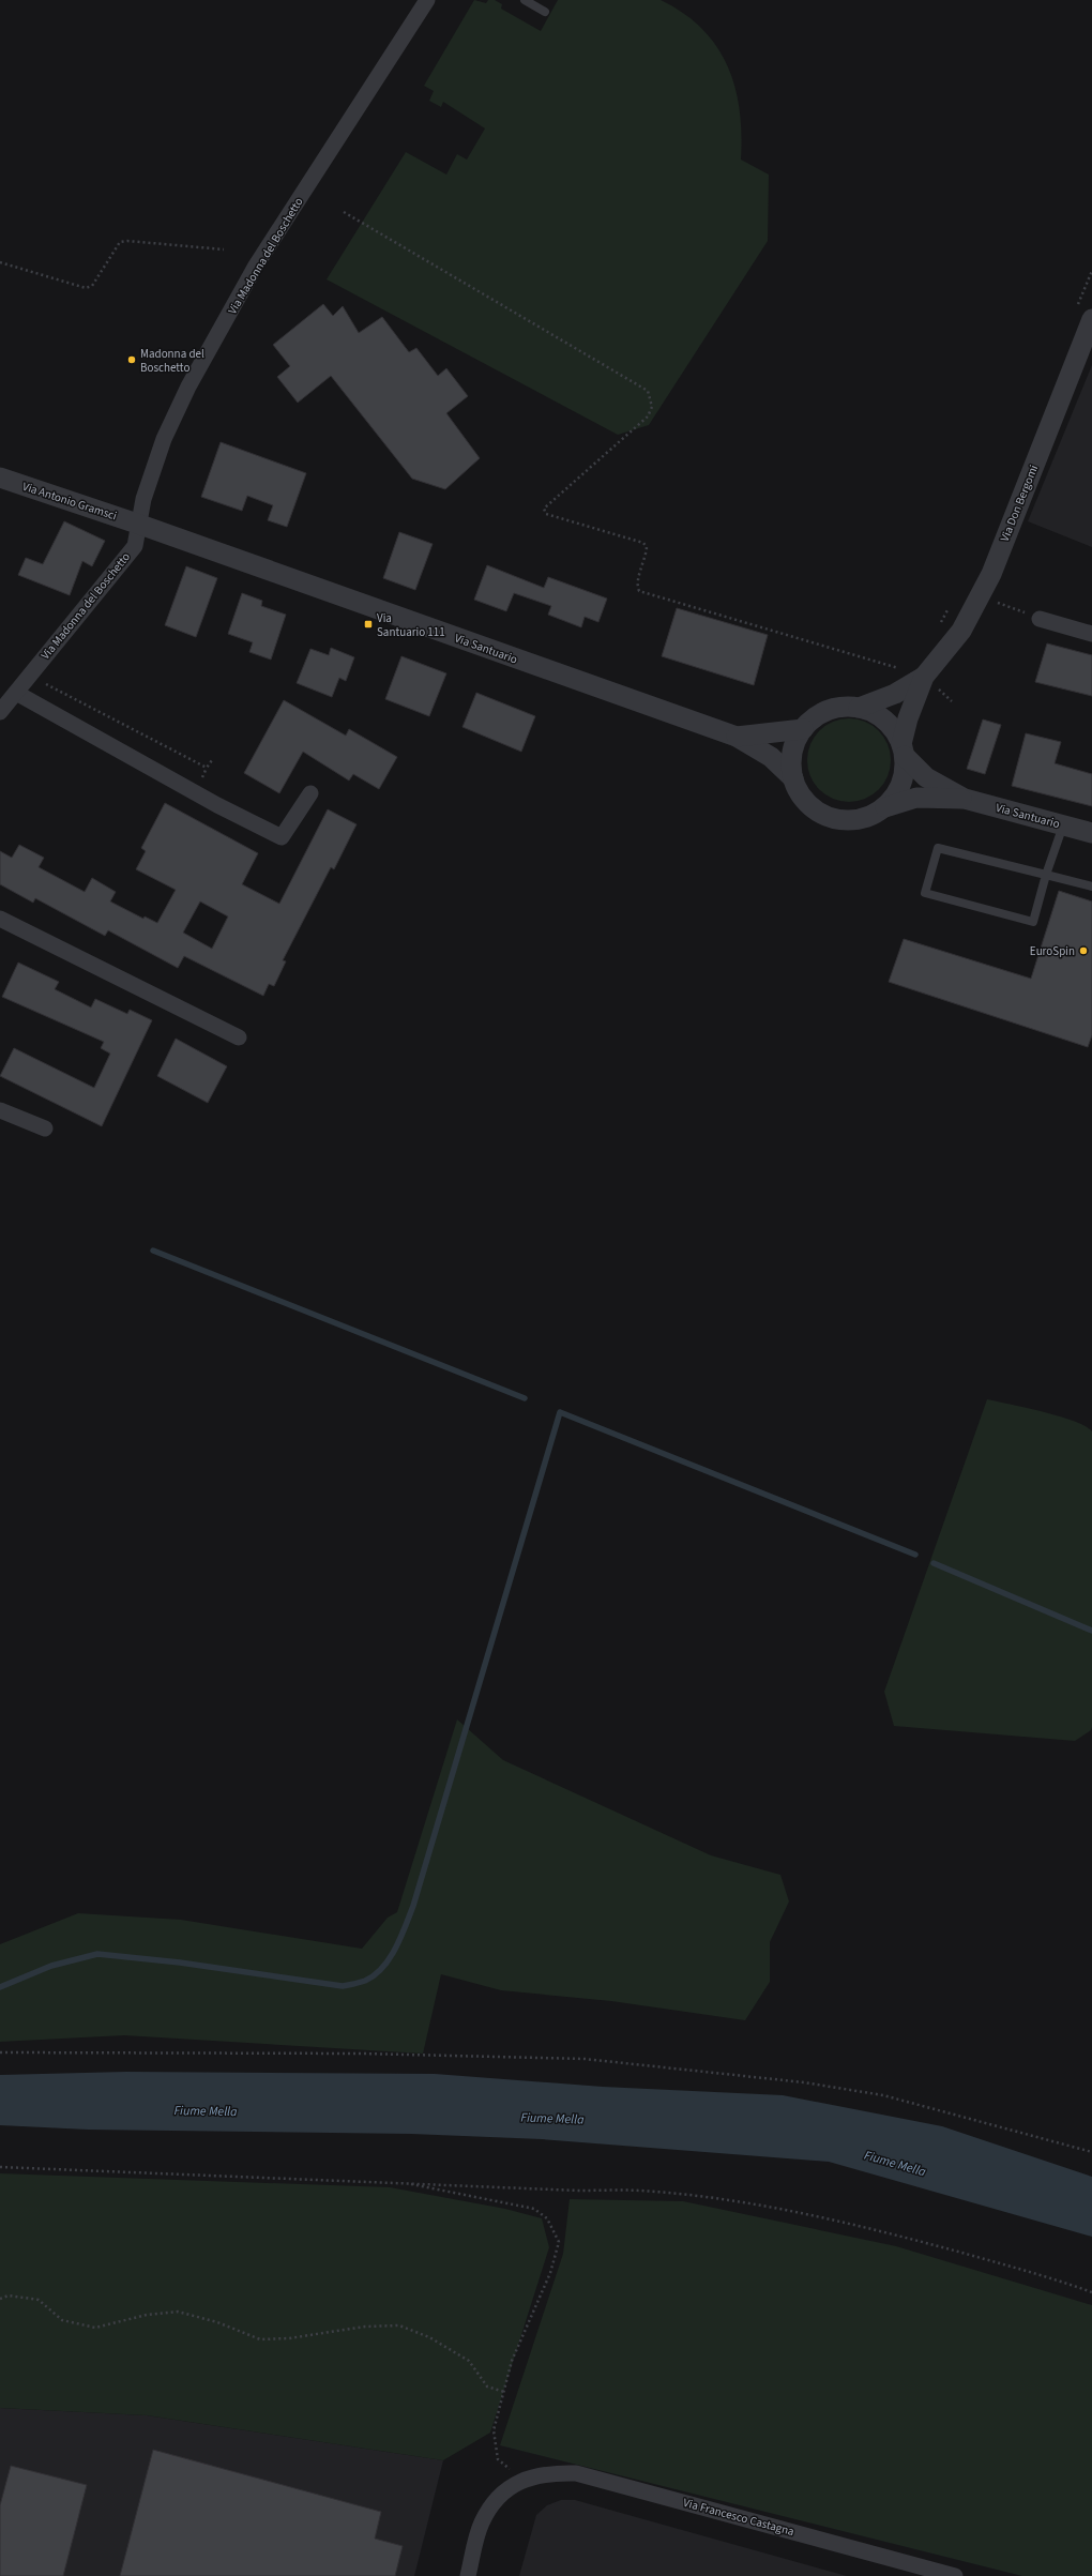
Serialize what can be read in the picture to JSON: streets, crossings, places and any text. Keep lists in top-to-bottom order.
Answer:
{
  "streets": {
    "street": [
      "Via Madonna del Boschetto",
      "Via Antonio Gramsci",
      "Via Don Bergomi",
      "Via Santuario",
      "Via Francesco Castagna"
    ]
  },
  "crossings": [
    ["Via Madonna del Boschetto", "Via Antonio Gramsci"],
    ["Via Madonna del Boschetto", "Via Santuario"],
    ["Via Antonio Gramsci", "Via Santuario"],
    ["Via Don Bergomi", "Via Santuario"]
  ],
  "water": ["Fiume Mella"],
  "places": {
    "other": ["Madonna del Boschetto", "EuroSpin"],
    "transit": ["Via Santuario 111"]
  }
}
